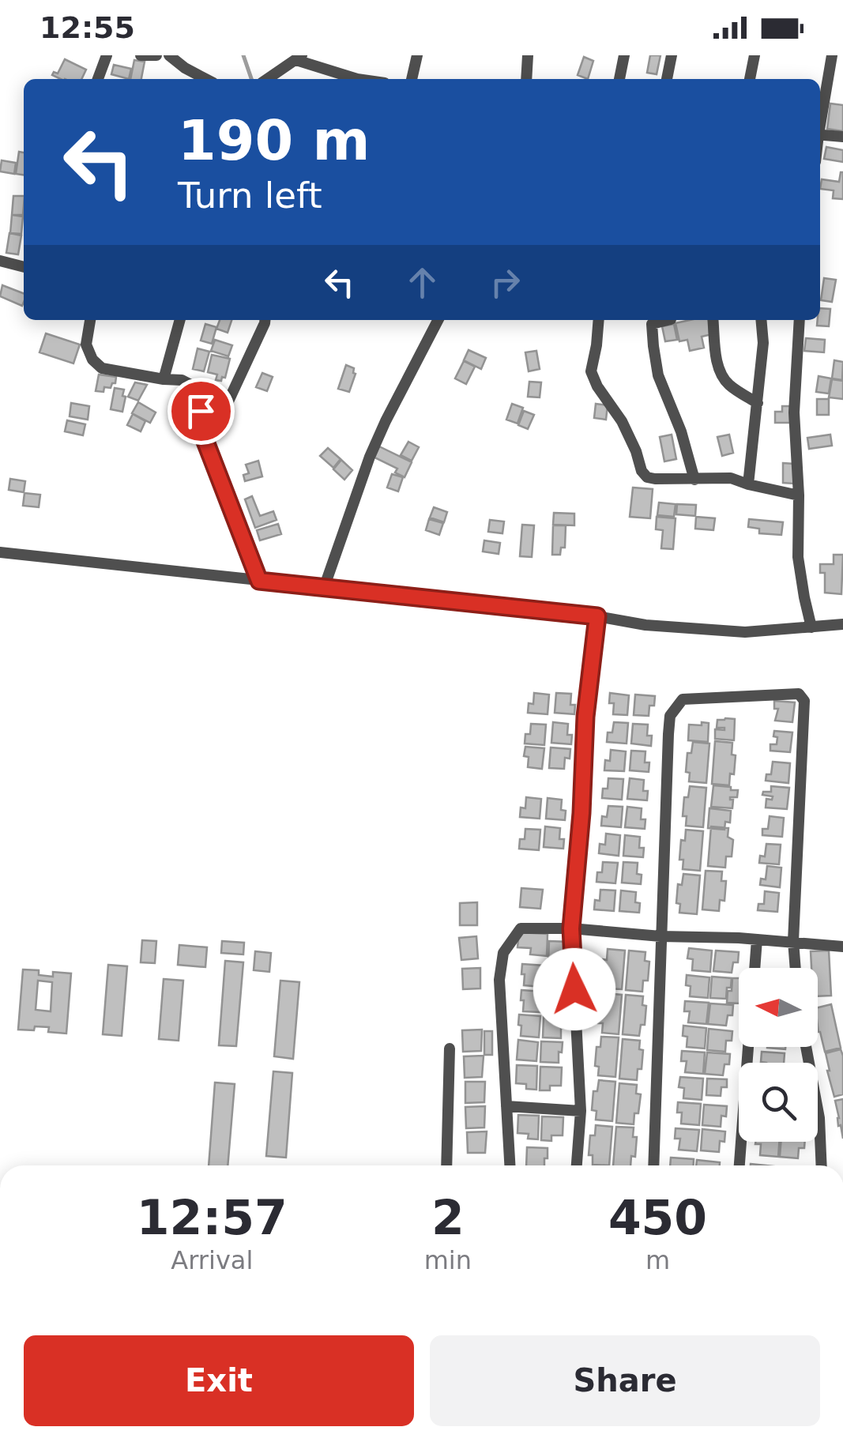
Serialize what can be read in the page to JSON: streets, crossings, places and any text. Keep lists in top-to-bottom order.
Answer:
{
  "north": "left",
  "page": {
    "status": "12:55",
    "turn": ["190 m", "Turn left"],
    "eta": [
      "12:57",
      "Arrival",
      "2",
      "min",
      "450",
      "m"
    ],
    "buttons": ["Exit", "Share"]
  }
}
